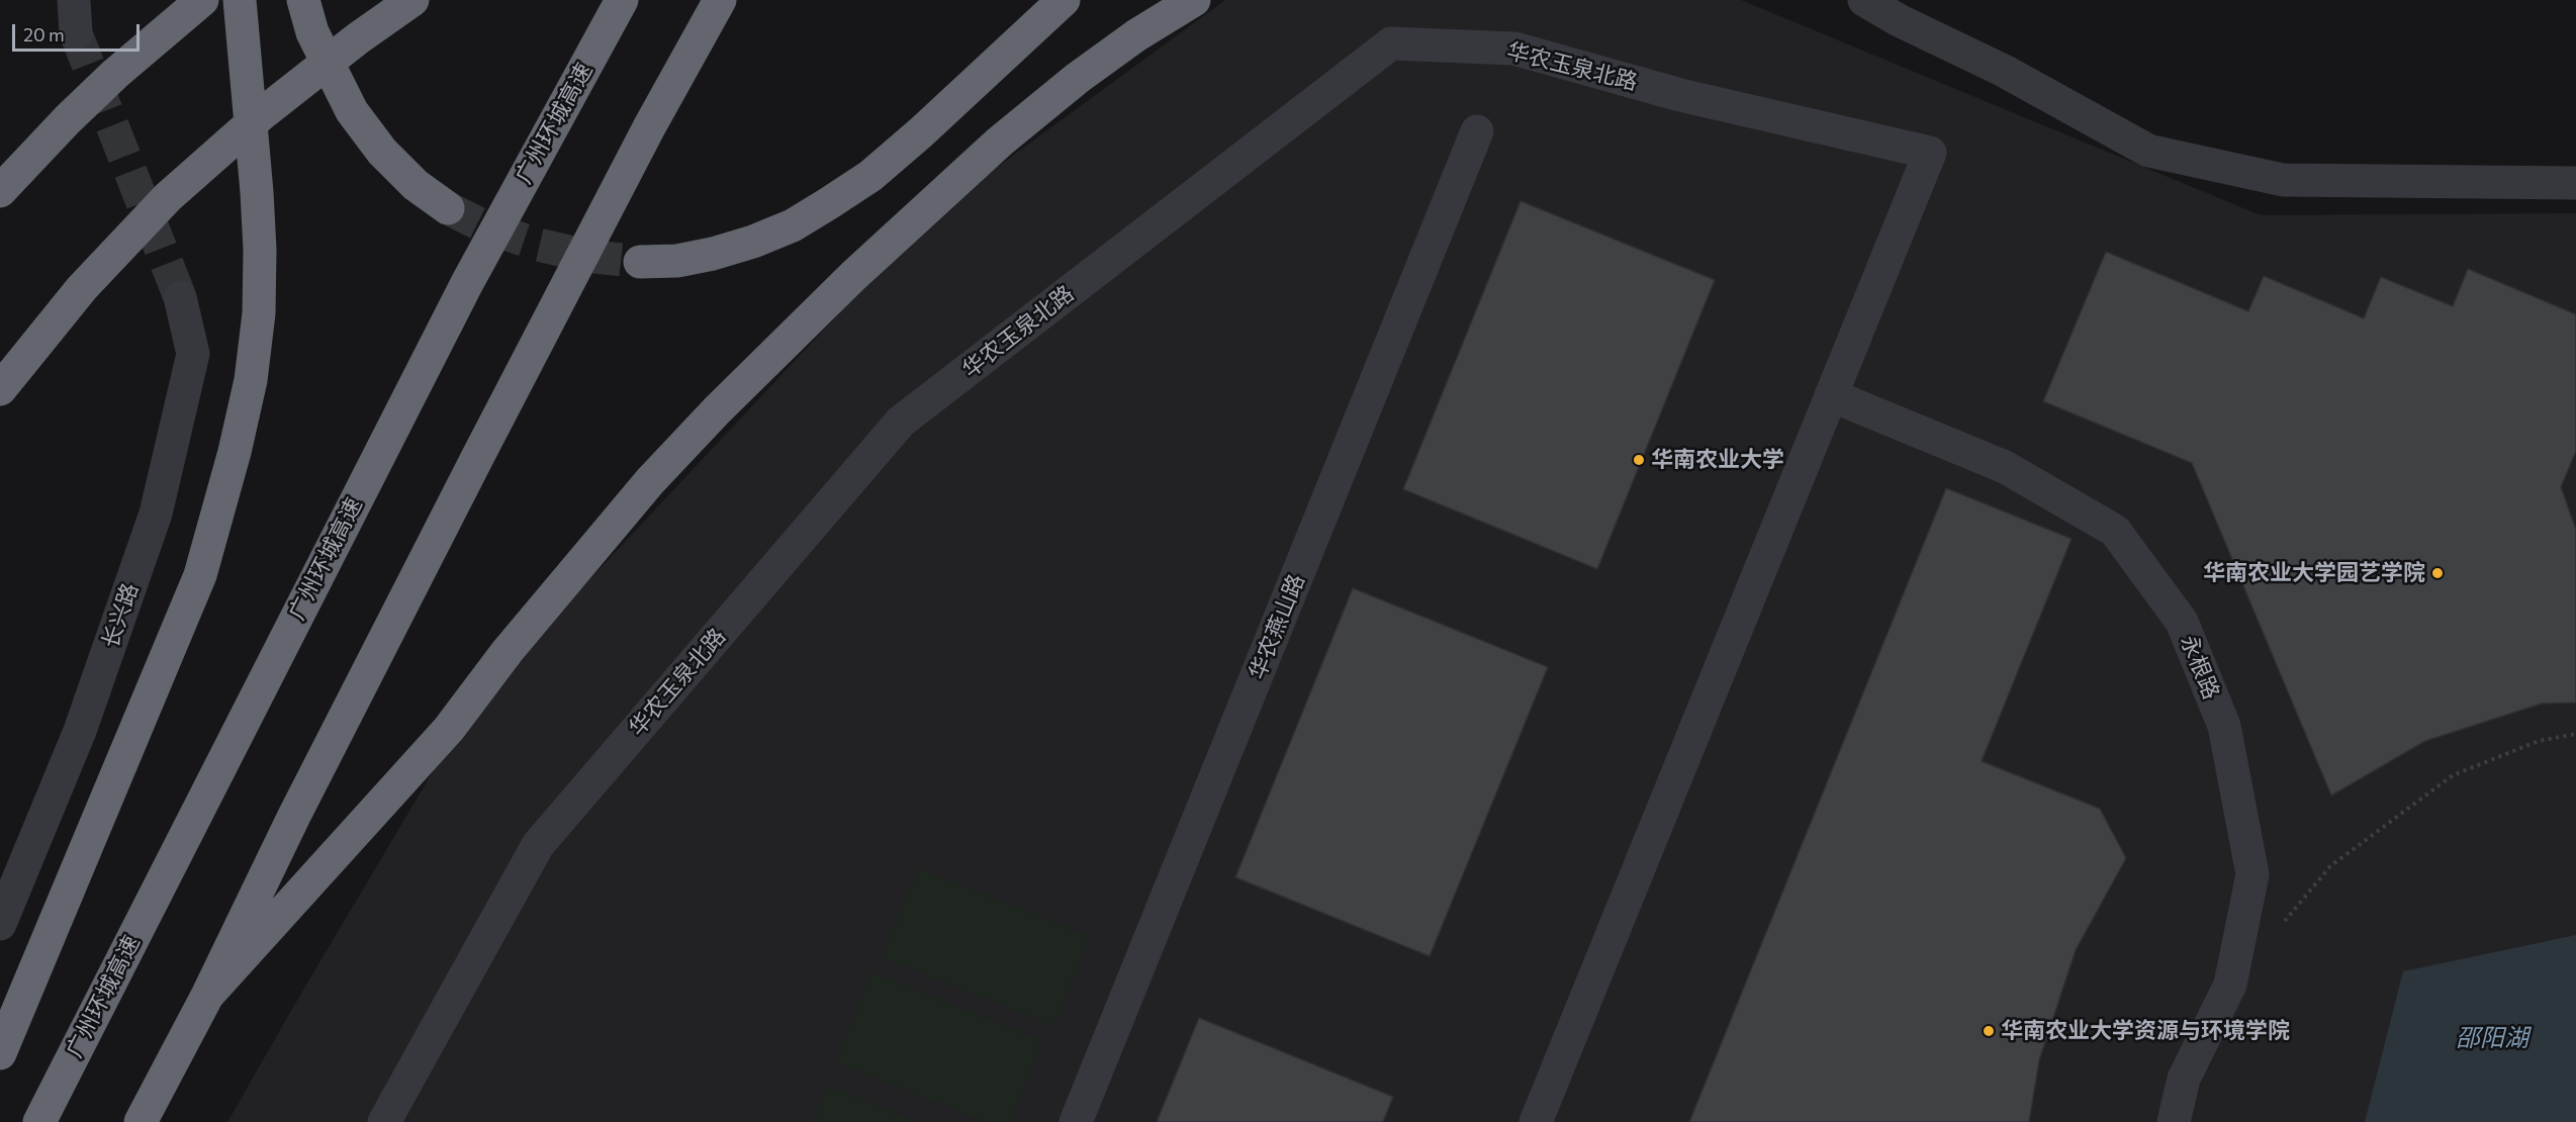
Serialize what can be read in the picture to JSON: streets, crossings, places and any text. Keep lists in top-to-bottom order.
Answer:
{
  "streets": {
    "highway": ["广州环城高速"],
    "street": [
      "华农玉泉北路",
      "长兴路",
      "华农燕山路",
      "永根路"
    ]
  },
  "crossings": [
    ["华农玉泉北路", "永根路"]
  ],
  "water": ["邵阳湖"],
  "places": ["华南农业大学", "华南农业大学园艺学院", "华南农业大学资源与环境学院"],
  "scale_bar": "20 m"
}
